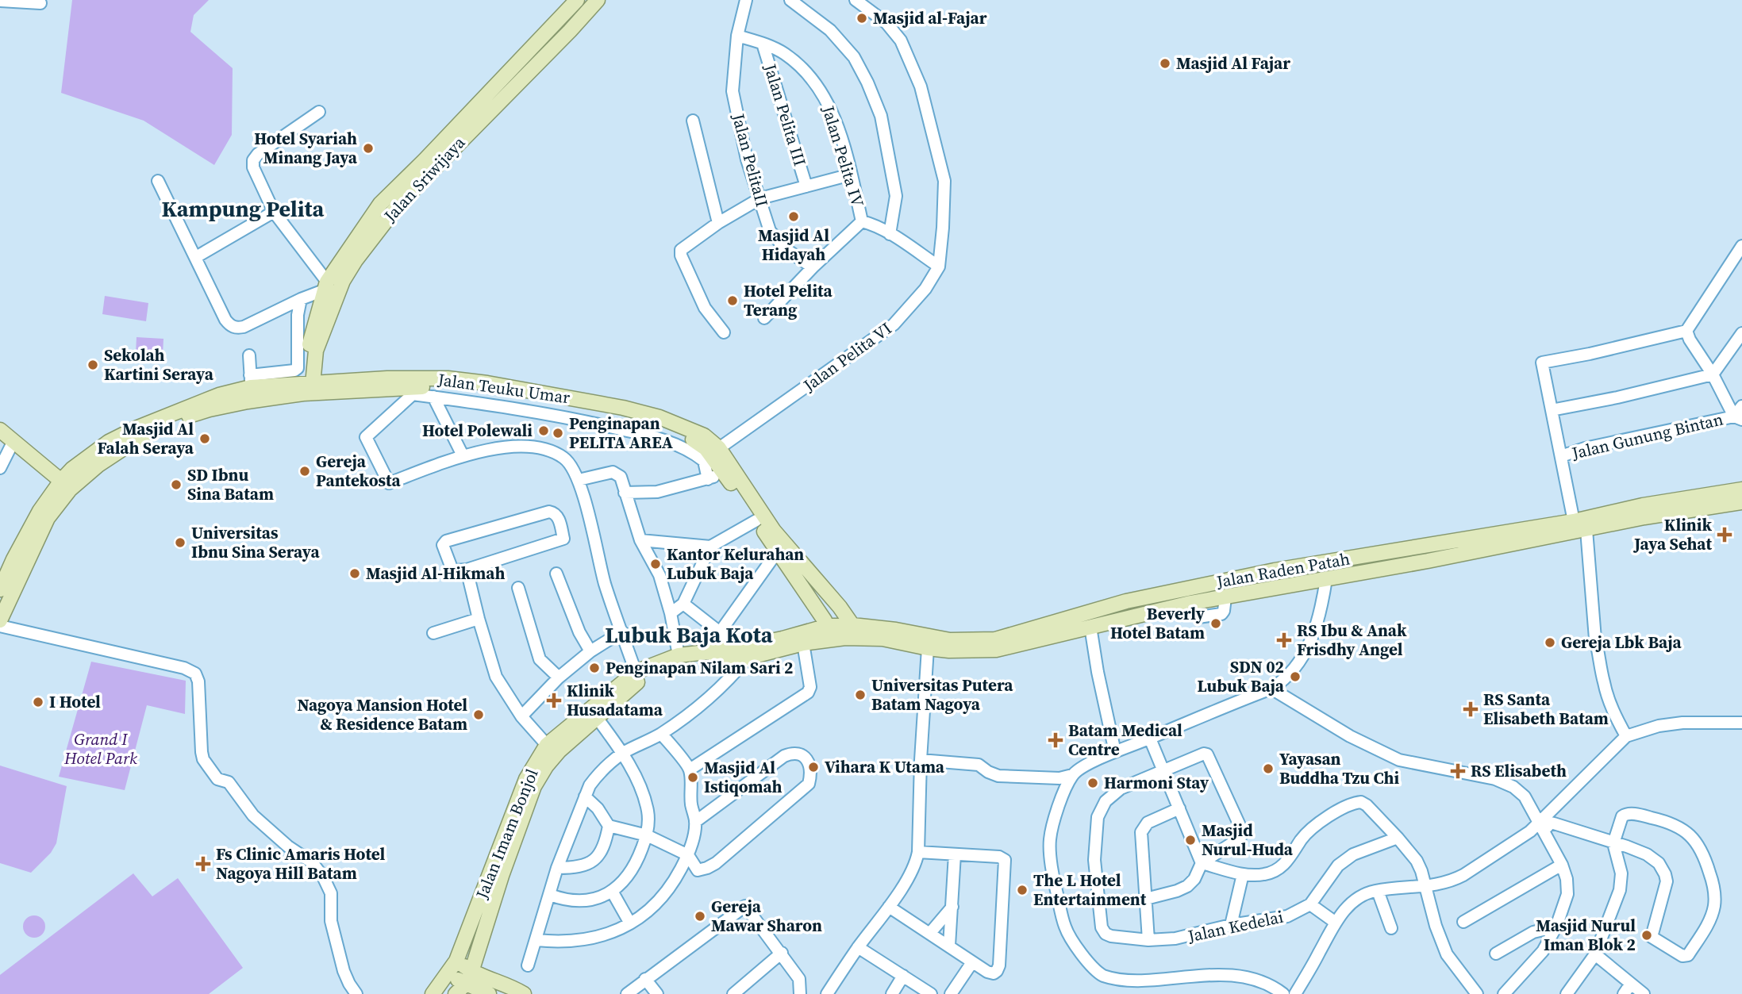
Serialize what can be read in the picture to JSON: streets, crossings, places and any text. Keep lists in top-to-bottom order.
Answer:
{
  "streets": {
    "main road": [
      "Jalan Sriwijaya",
      "Jalan Teuku Umar",
      "Jalan Raden Patah",
      "Jalan Imam Bonjol"
    ],
    "street": [
      "Jalan Pelita III",
      "Jalan Pelita IV",
      "Jalan PelitaII",
      "Jalan Pelita VI",
      "Jalan Gunung Bintan",
      "Jalan Kedelai"
    ]
  },
  "crossings": [
    ["Jalan Pelita III", "Jalan Pelita IV"],
    ["Jalan Pelita IV", "Jalan PelitaII"],
    ["Jalan Sriwijaya", "Jalan Teuku Umar"],
    ["Jalan Pelita VI", "Jalan Teuku Umar"],
    ["Jalan Teuku Umar", "Jalan Raden Patah"],
    ["Jalan Teuku Umar", "Jalan Imam Bonjol"],
    ["Jalan Raden Patah", "Jalan Imam Bonjol"]
  ],
  "districts": ["Kampung Pelita", "Lubuk Baja Kota"],
  "parks": ["Grand I Hotel Park"],
  "places": {
    "other": [
      "Masjid al-Fajar",
      "Masjid Al Fajar",
      "Hotel Syariah Minang Jaya",
      "Masjid Al Hidayah",
      "Hotel Pelita Terang",
      "Sekolah Kartini Seraya",
      "Hotel Polewali",
      "Penginapan PELITA AREA",
      "Masjid Al Falah Seraya",
      "Gereja Pantekosta",
      "SD Ibnu Sina Batam",
      "Universitas Ibnu Sina Seraya",
      "Kantor Kelurahan Lubuk Baja",
      "Masjid Al-Hikmah",
      "Beverly Hotel Batam",
      "Gereja Lbk Baja",
      "Penginapan Nilam Sari 2",
      "SDN 02 Lubuk Baja",
      "Universitas Putera Batam Nagoya",
      "I Hotel",
      "Nagoya Mansion Hotel & Residence Batam",
      "Vihara K Utama",
      "Yayasan Buddha Tzu Chi",
      "Masjid Al Istiqomah",
      "Harmoni Stay",
      "Masjid Nurul-Huda",
      "The L Hotel Entertainment",
      "Gereja Mawar Sharon",
      "Masjid Nurul Iman Blok 2"
    ],
    "health": [
      "Klinik Jaya Sehat",
      "RS Ibu & Anak Frisdhy Angel",
      "Klinik Husadatama",
      "RS Santa Elisabeth Batam",
      "Batam Medical Centre",
      "RS Elisabeth",
      "Fs Clinic Amaris Hotel Nagoya Hill Batam"
    ]
  }
}
